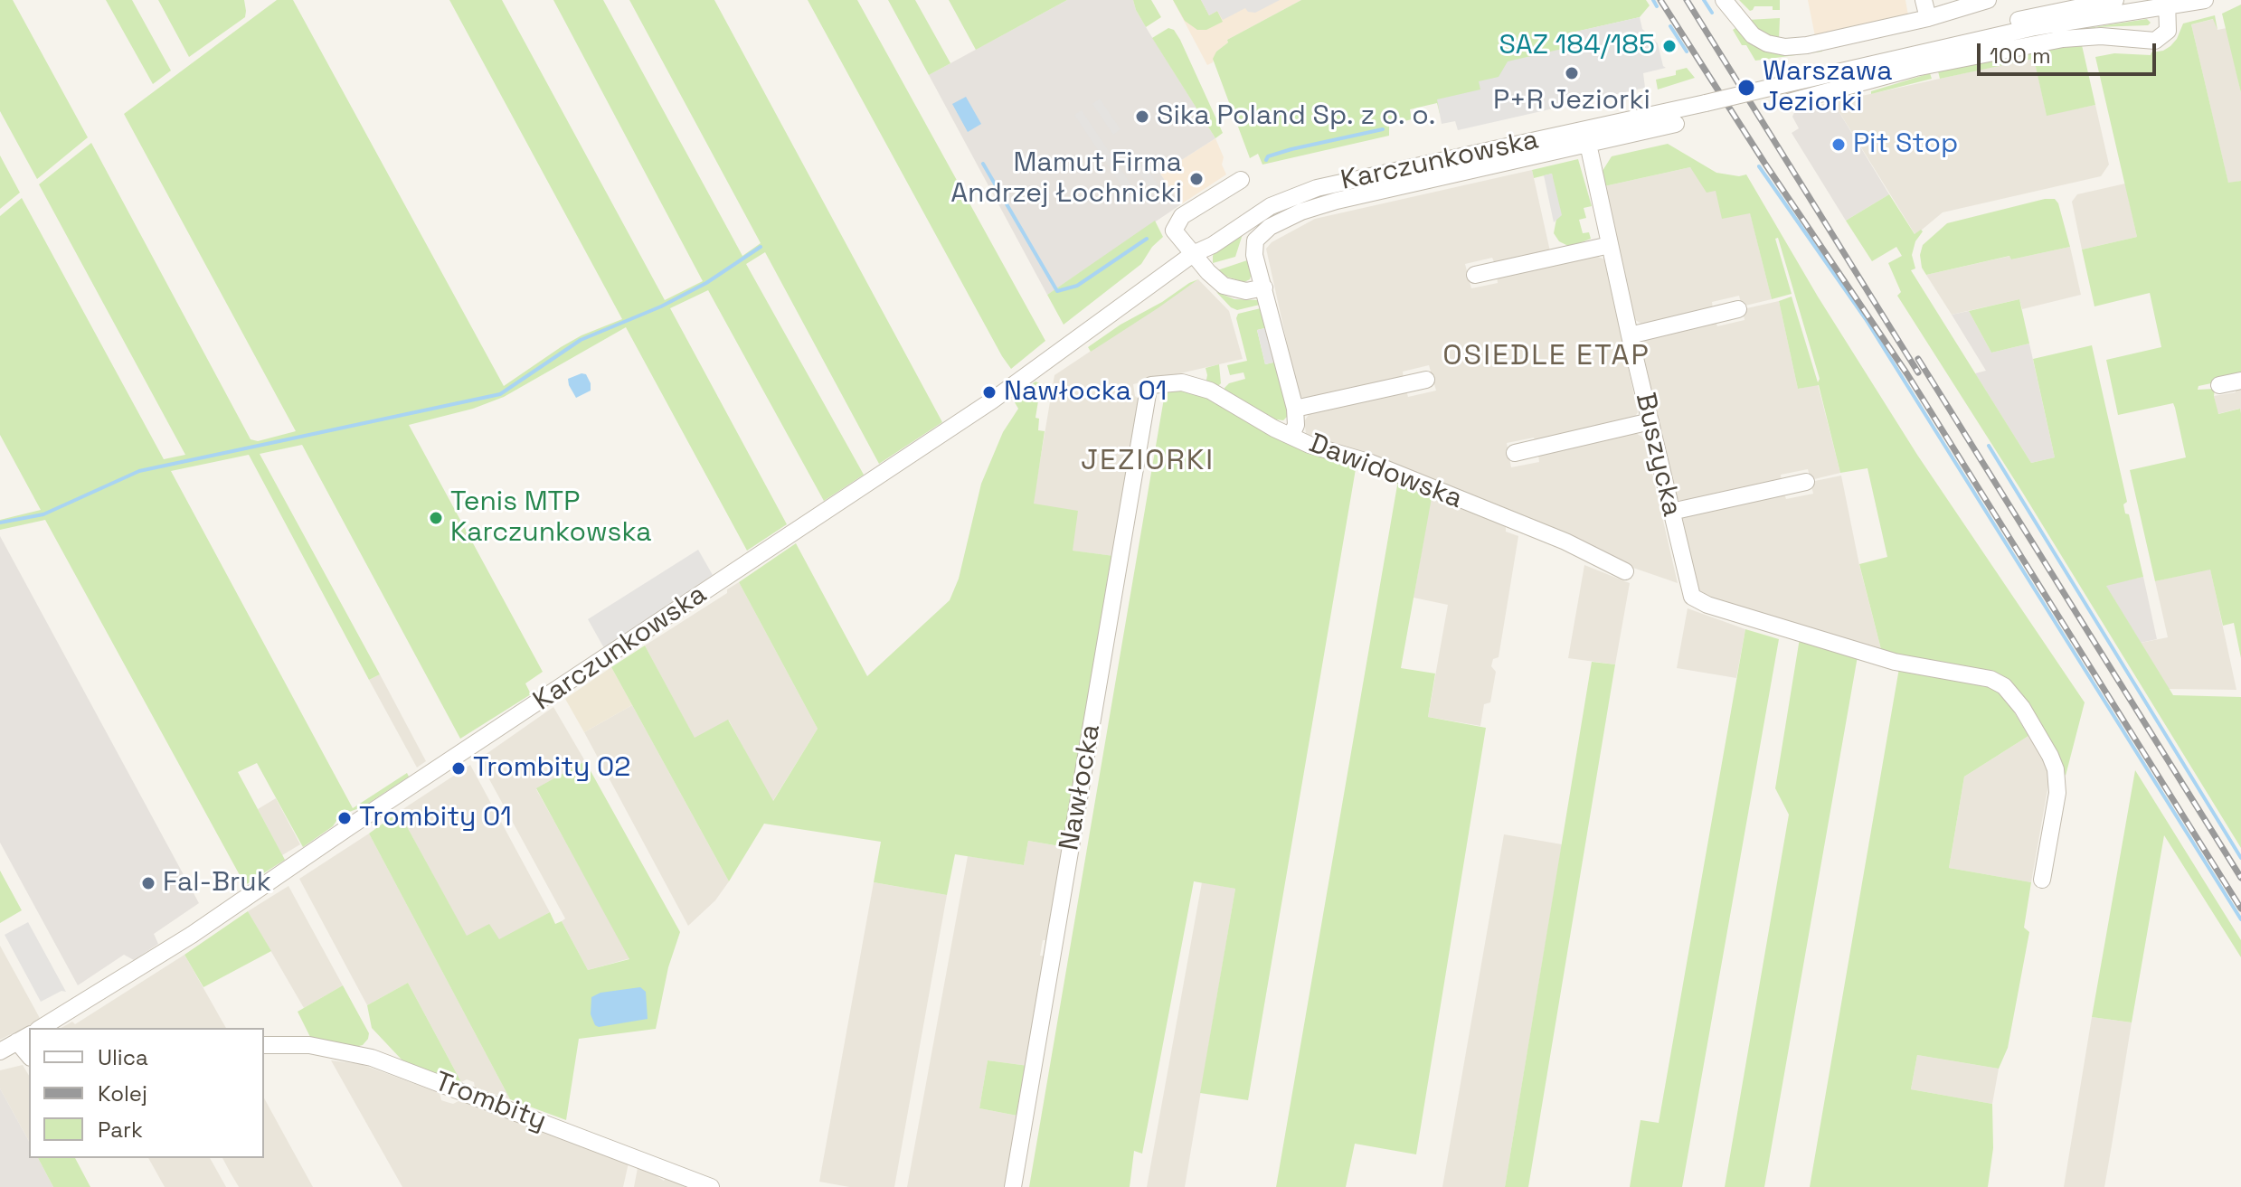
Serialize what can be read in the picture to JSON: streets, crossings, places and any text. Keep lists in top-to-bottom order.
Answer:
{
  "streets": {
    "street": [
      "Karczunkowska",
      "Buszycka",
      "Dawidowska",
      "Nawłocka",
      "Trombity"
    ]
  },
  "crossings": [
    ["Karczunkowska", "Buszycka"],
    ["Dawidowska", "Nawłocka"]
  ],
  "districts": ["OSIEDLE ETAP", "JEZIORKI"],
  "places": [
    "SAZ 184/185",
    "P+R Jeziorki",
    "Warszawa Jeziorki",
    "Sika Poland Sp. z o. o.",
    "Pit Stop",
    "Mamut Firma Andrzej Łochnicki",
    "Nawłocka 01",
    "Tenis MTP Karczunkowska",
    "Trombity 02",
    "Trombity 01",
    "Fal-Bruk"
  ],
  "legend": ["Ulica", "Kolej", "Park"],
  "scale_bar": "100 m"
}
